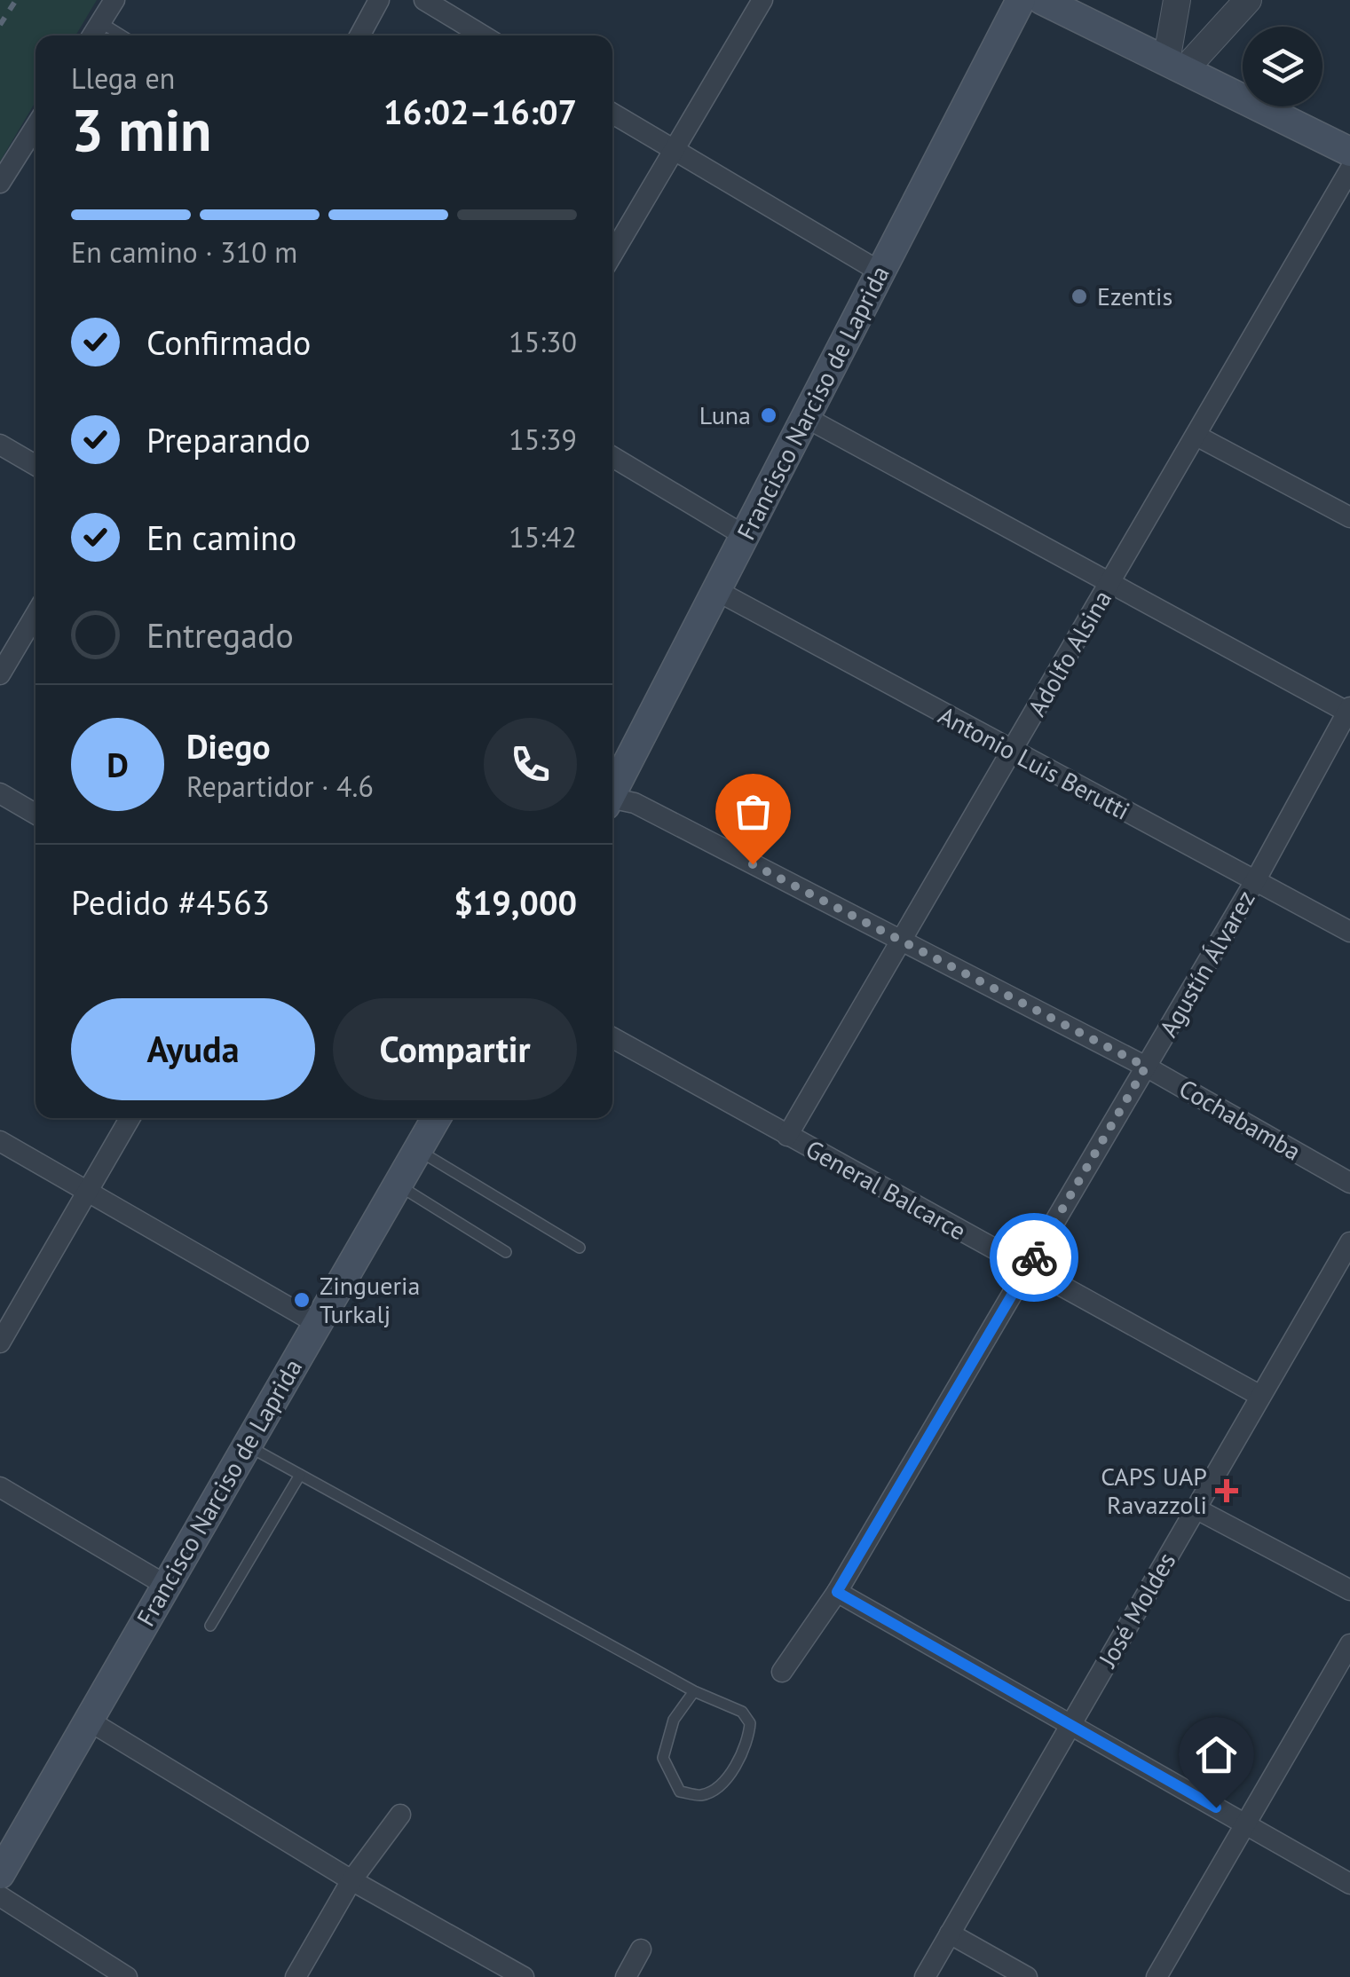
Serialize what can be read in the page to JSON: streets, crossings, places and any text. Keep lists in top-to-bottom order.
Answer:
{
  "streets": {
    "main road": ["Francisco Narciso de Laprida"],
    "street": [
      "Adolfo Alsina",
      "Antonio Luis Berutti",
      "Agustín Álvarez",
      "Cochabamba",
      "General Balcarce",
      "José Moldes"
    ]
  },
  "crossings": [
    ["Francisco Narciso de Laprida", "Antonio Luis Berutti"],
    ["Adolfo Alsina", "Antonio Luis Berutti"],
    ["Adolfo Alsina", "Cochabamba"],
    ["Adolfo Alsina", "General Balcarce"],
    ["Antonio Luis Berutti", "Agustín Álvarez"],
    ["Agustín Álvarez", "Cochabamba"],
    ["Agustín Álvarez", "General Balcarce"],
    ["General Balcarce", "José Moldes"]
  ],
  "places": {
    "other": ["Ezentis", "Luna", "Zingueria Turkalj"],
    "health": ["CAPS UAP Ravazzoli"]
  },
  "page": {
    "heading": ["3 min", "Llega en", "16:02–16:07"],
    "panel": [
      "Diego",
      "Repartidor · 4.6",
      "Pedido #4563",
      "$19,000"
    ],
    "bar": "En camino · 310 m",
    "list": [
      ["Confirmado", "15:30"],
      ["Preparando", "15:39"],
      ["En camino", "15:42"],
      "Entregado"
    ],
    "round": "D",
    "buttons": ["Ayuda", "Compartir"]
  }
}
